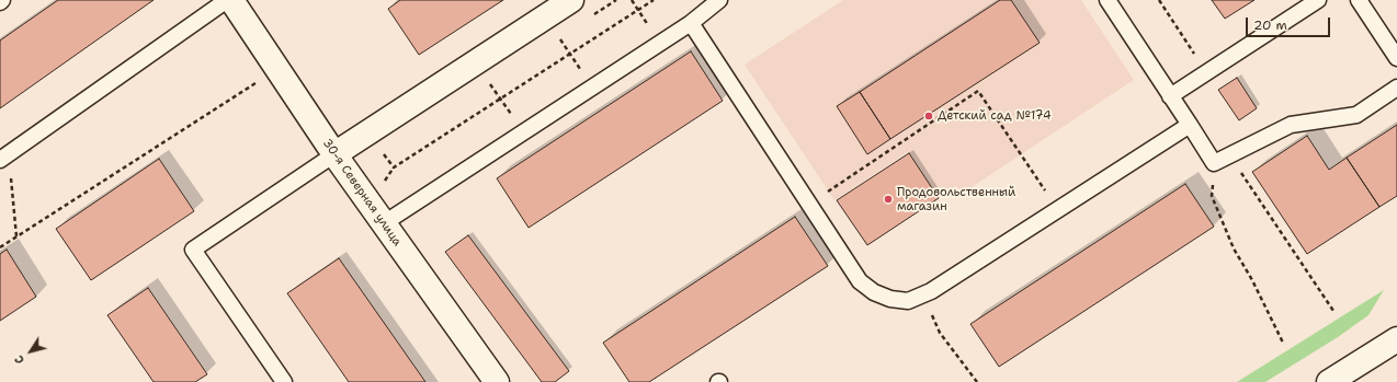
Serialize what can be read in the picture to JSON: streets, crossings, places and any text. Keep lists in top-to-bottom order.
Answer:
{
  "streets": {
    "street": ["30-я Северная улица"]
  },
  "places": ["Детский сад №174", "Продовольственный магазин"],
  "scale_bar": "20 m",
  "north": "bottom left"
}
